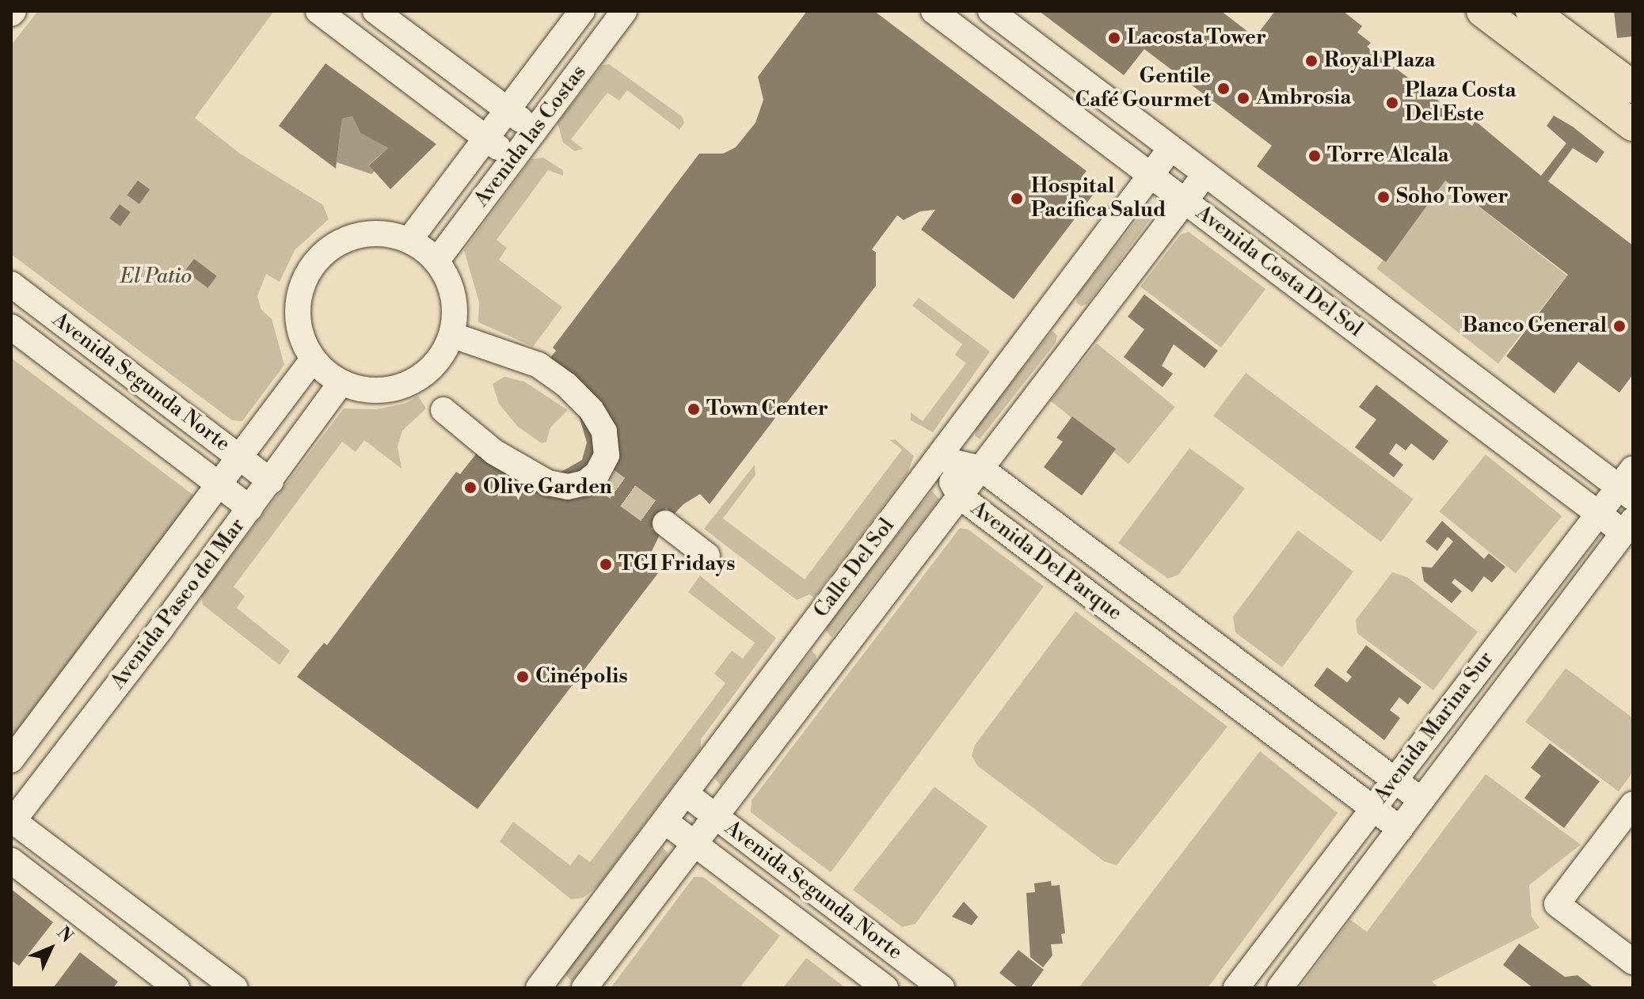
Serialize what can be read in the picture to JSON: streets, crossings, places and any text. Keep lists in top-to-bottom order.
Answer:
{
  "streets": {
    "street": [
      "Avenida las Costas",
      "Avenida Costa Del Sol",
      "Avenida Segunda Norte",
      "Avenida Del Parque",
      "Calle Del Sol",
      "Avenida Paseo del Mar",
      "Avenida Marina Sur"
    ]
  },
  "crossings": [
    ["Avenida las Costas", "Avenida Paseo del Mar"],
    ["Avenida Costa Del Sol", "Calle Del Sol"],
    ["Avenida Costa Del Sol", "Avenida Marina Sur"],
    ["Avenida Segunda Norte", "Calle Del Sol"],
    ["Avenida Segunda Norte", "Avenida Paseo del Mar"],
    ["Avenida Del Parque", "Calle Del Sol"],
    ["Avenida Del Parque", "Avenida Marina Sur"]
  ],
  "parks": ["El Patio"],
  "places": [
    "Lacosta Tower",
    "Royal Plaza",
    "Gentile Café Gourmet",
    "Ambrosia",
    "Plaza Costa Del Este",
    "Torre Alcala",
    "Soho Tower",
    "Hospital Pacifica Salud",
    "Banco General",
    "Town Center",
    "Olive Garden",
    "TGI Fridays",
    "Cinépolis"
  ],
  "north": "top right"
}
